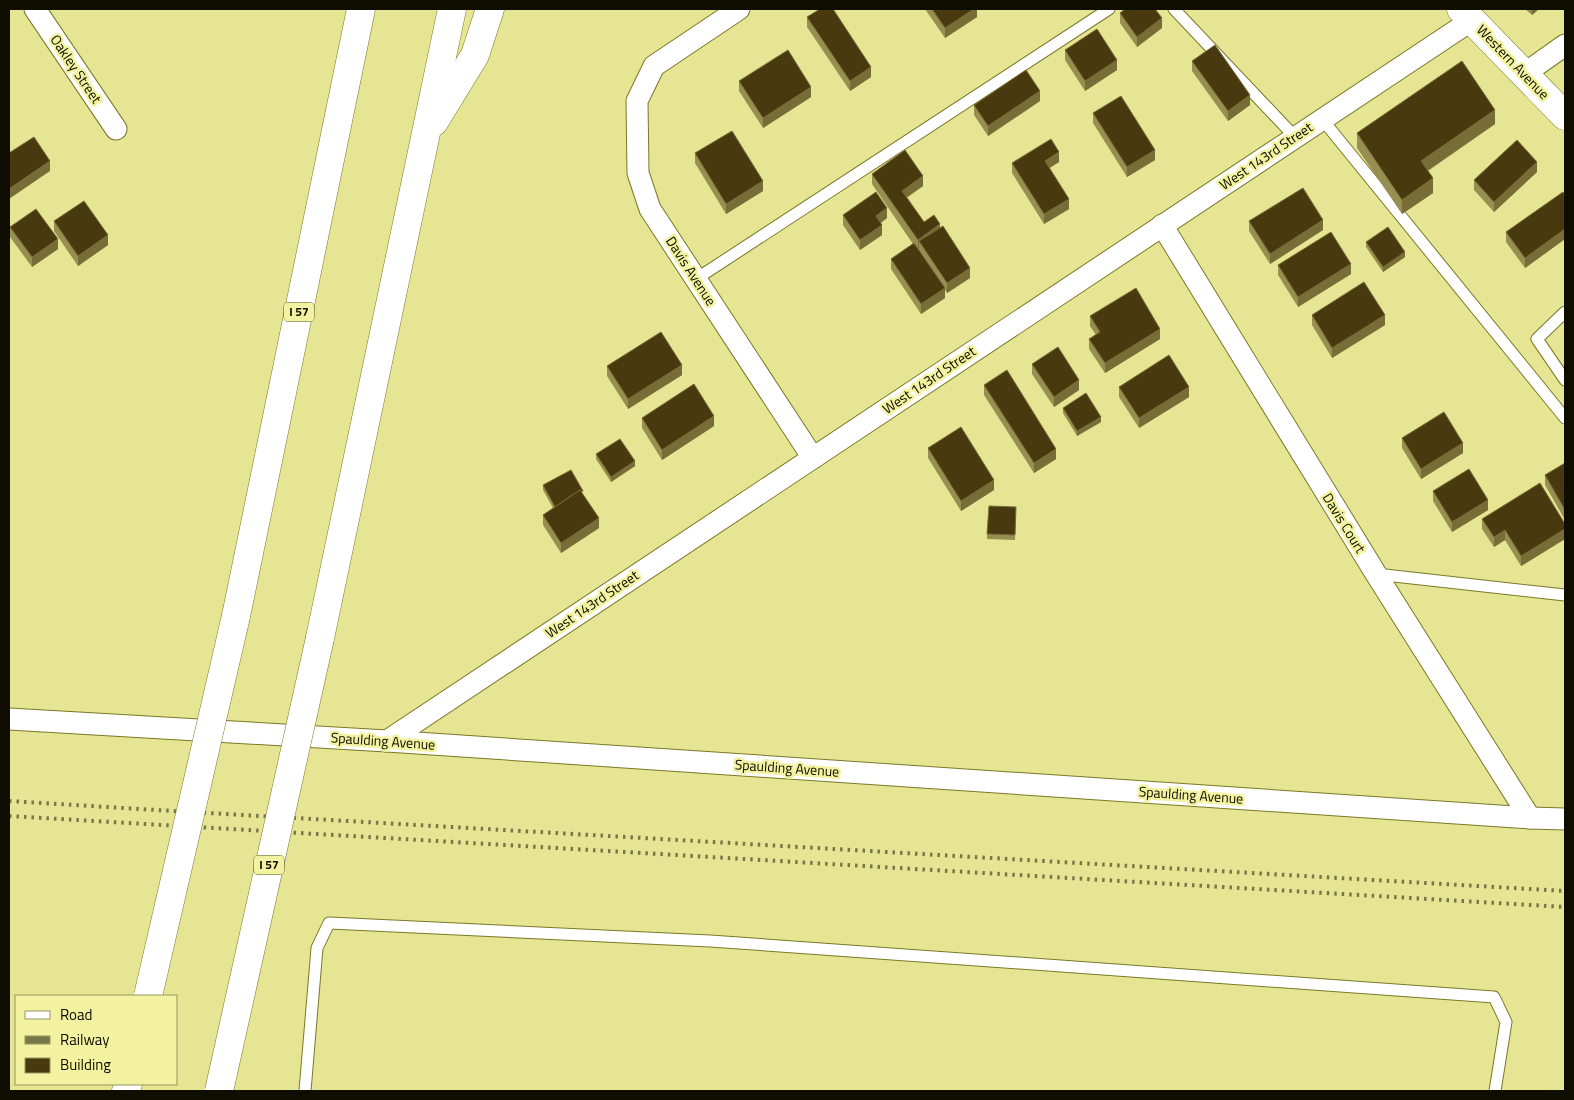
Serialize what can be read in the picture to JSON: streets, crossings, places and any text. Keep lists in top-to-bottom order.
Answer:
{
  "streets": {
    "main road": ["Western Avenue", "I 57"],
    "street": [
      "Oakley Street",
      "West 143rd Street",
      "Davis Avenue",
      "Davis Court",
      "Spaulding Avenue"
    ]
  },
  "crossings": [
    ["Western Avenue", "West 143rd Street"],
    ["West 143rd Street", "Davis Avenue"],
    ["West 143rd Street", "Davis Court"],
    ["West 143rd Street", "Spaulding Avenue"],
    ["Davis Court", "Spaulding Avenue"]
  ],
  "legend": ["Road", "Railway", "Building"]
}
